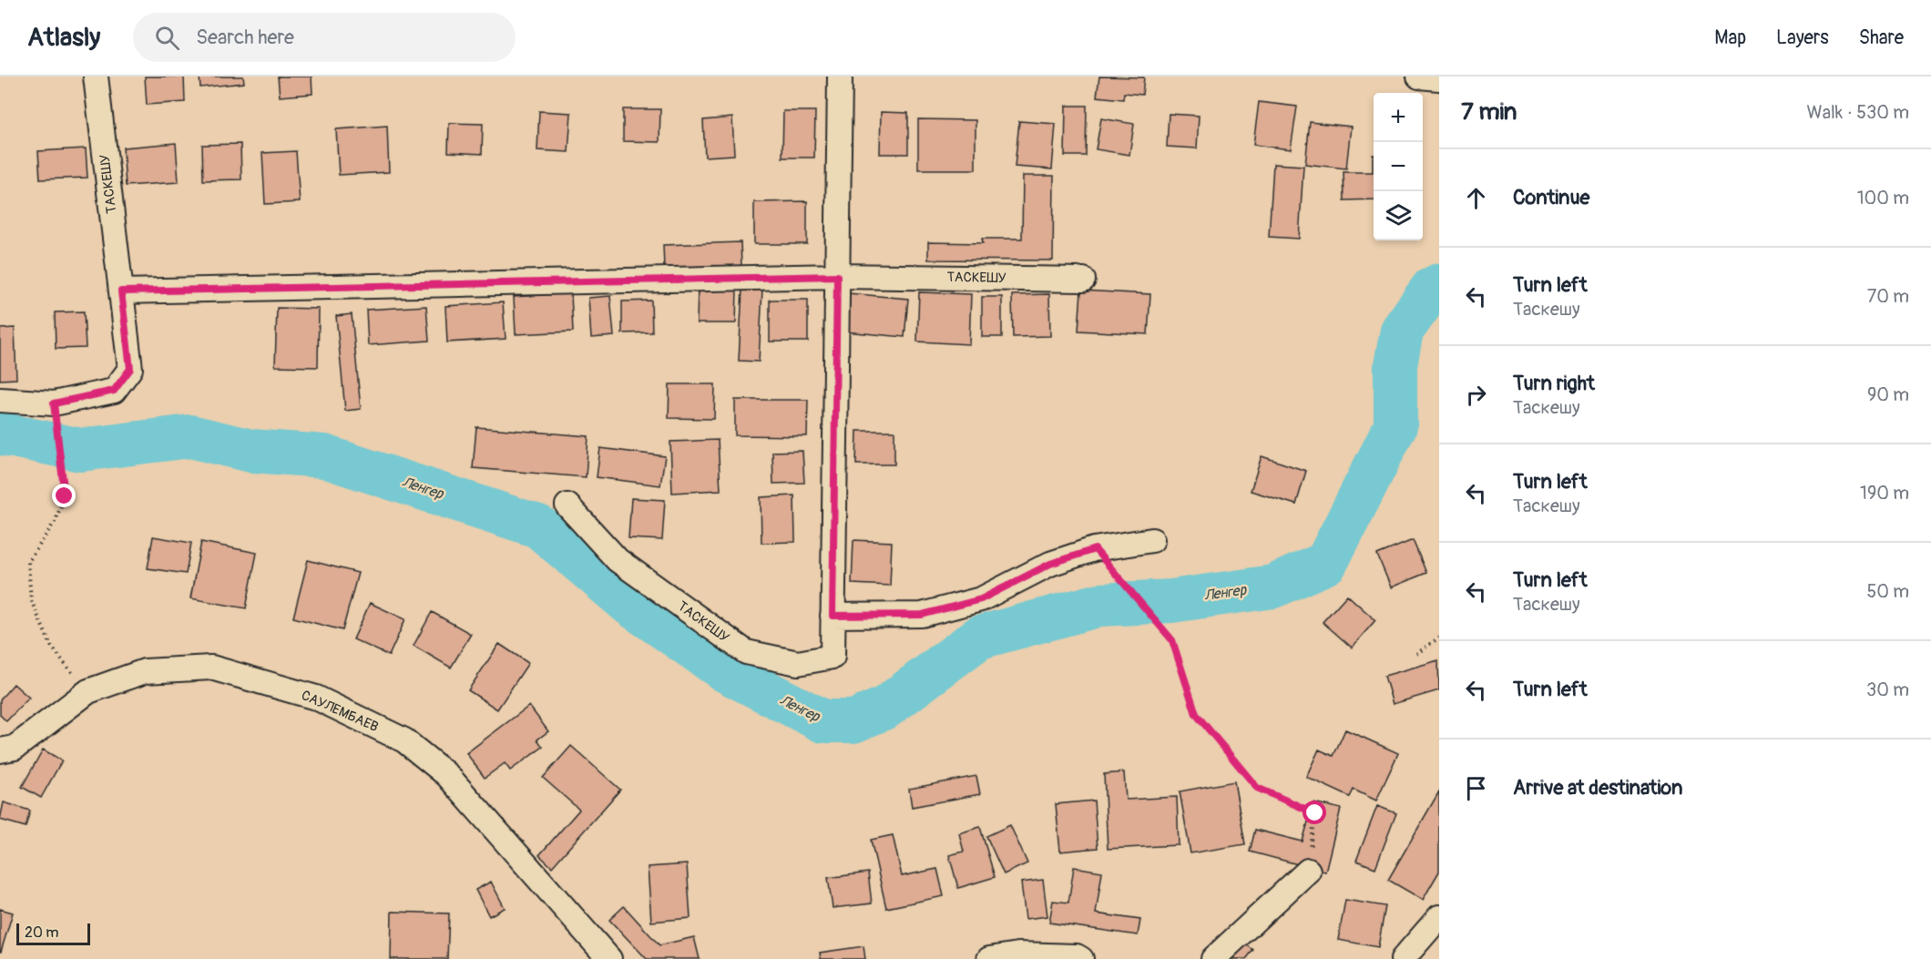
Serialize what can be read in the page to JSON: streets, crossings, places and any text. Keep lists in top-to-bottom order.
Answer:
{
  "streets": {
    "street": ["ТАСКЕШУ", "САУЛЕМБАЕВ"]
  },
  "water": ["Ленгер"],
  "scale_bar": "20 m",
  "page": {
    "header": "Atlasly",
    "search": "Search here",
    "nav": ["Map", "Layers", "Share"],
    "heading": ["7 min", "Walk · 530 m"],
    "map_buttons": ["+", "−"],
    "list": [
      ["Continue", "100 m"],
      ["Turn left", "Таскешу", "70 m"],
      ["Turn right", "Таскешу", "90 m"],
      ["Turn left", "Таскешу", "190 m"],
      ["Turn left", "Таскешу", "50 m"],
      ["Turn left", "30 m"],
      "Arrive at destination"
    ],
    "scale": "20 m"
  }
}
